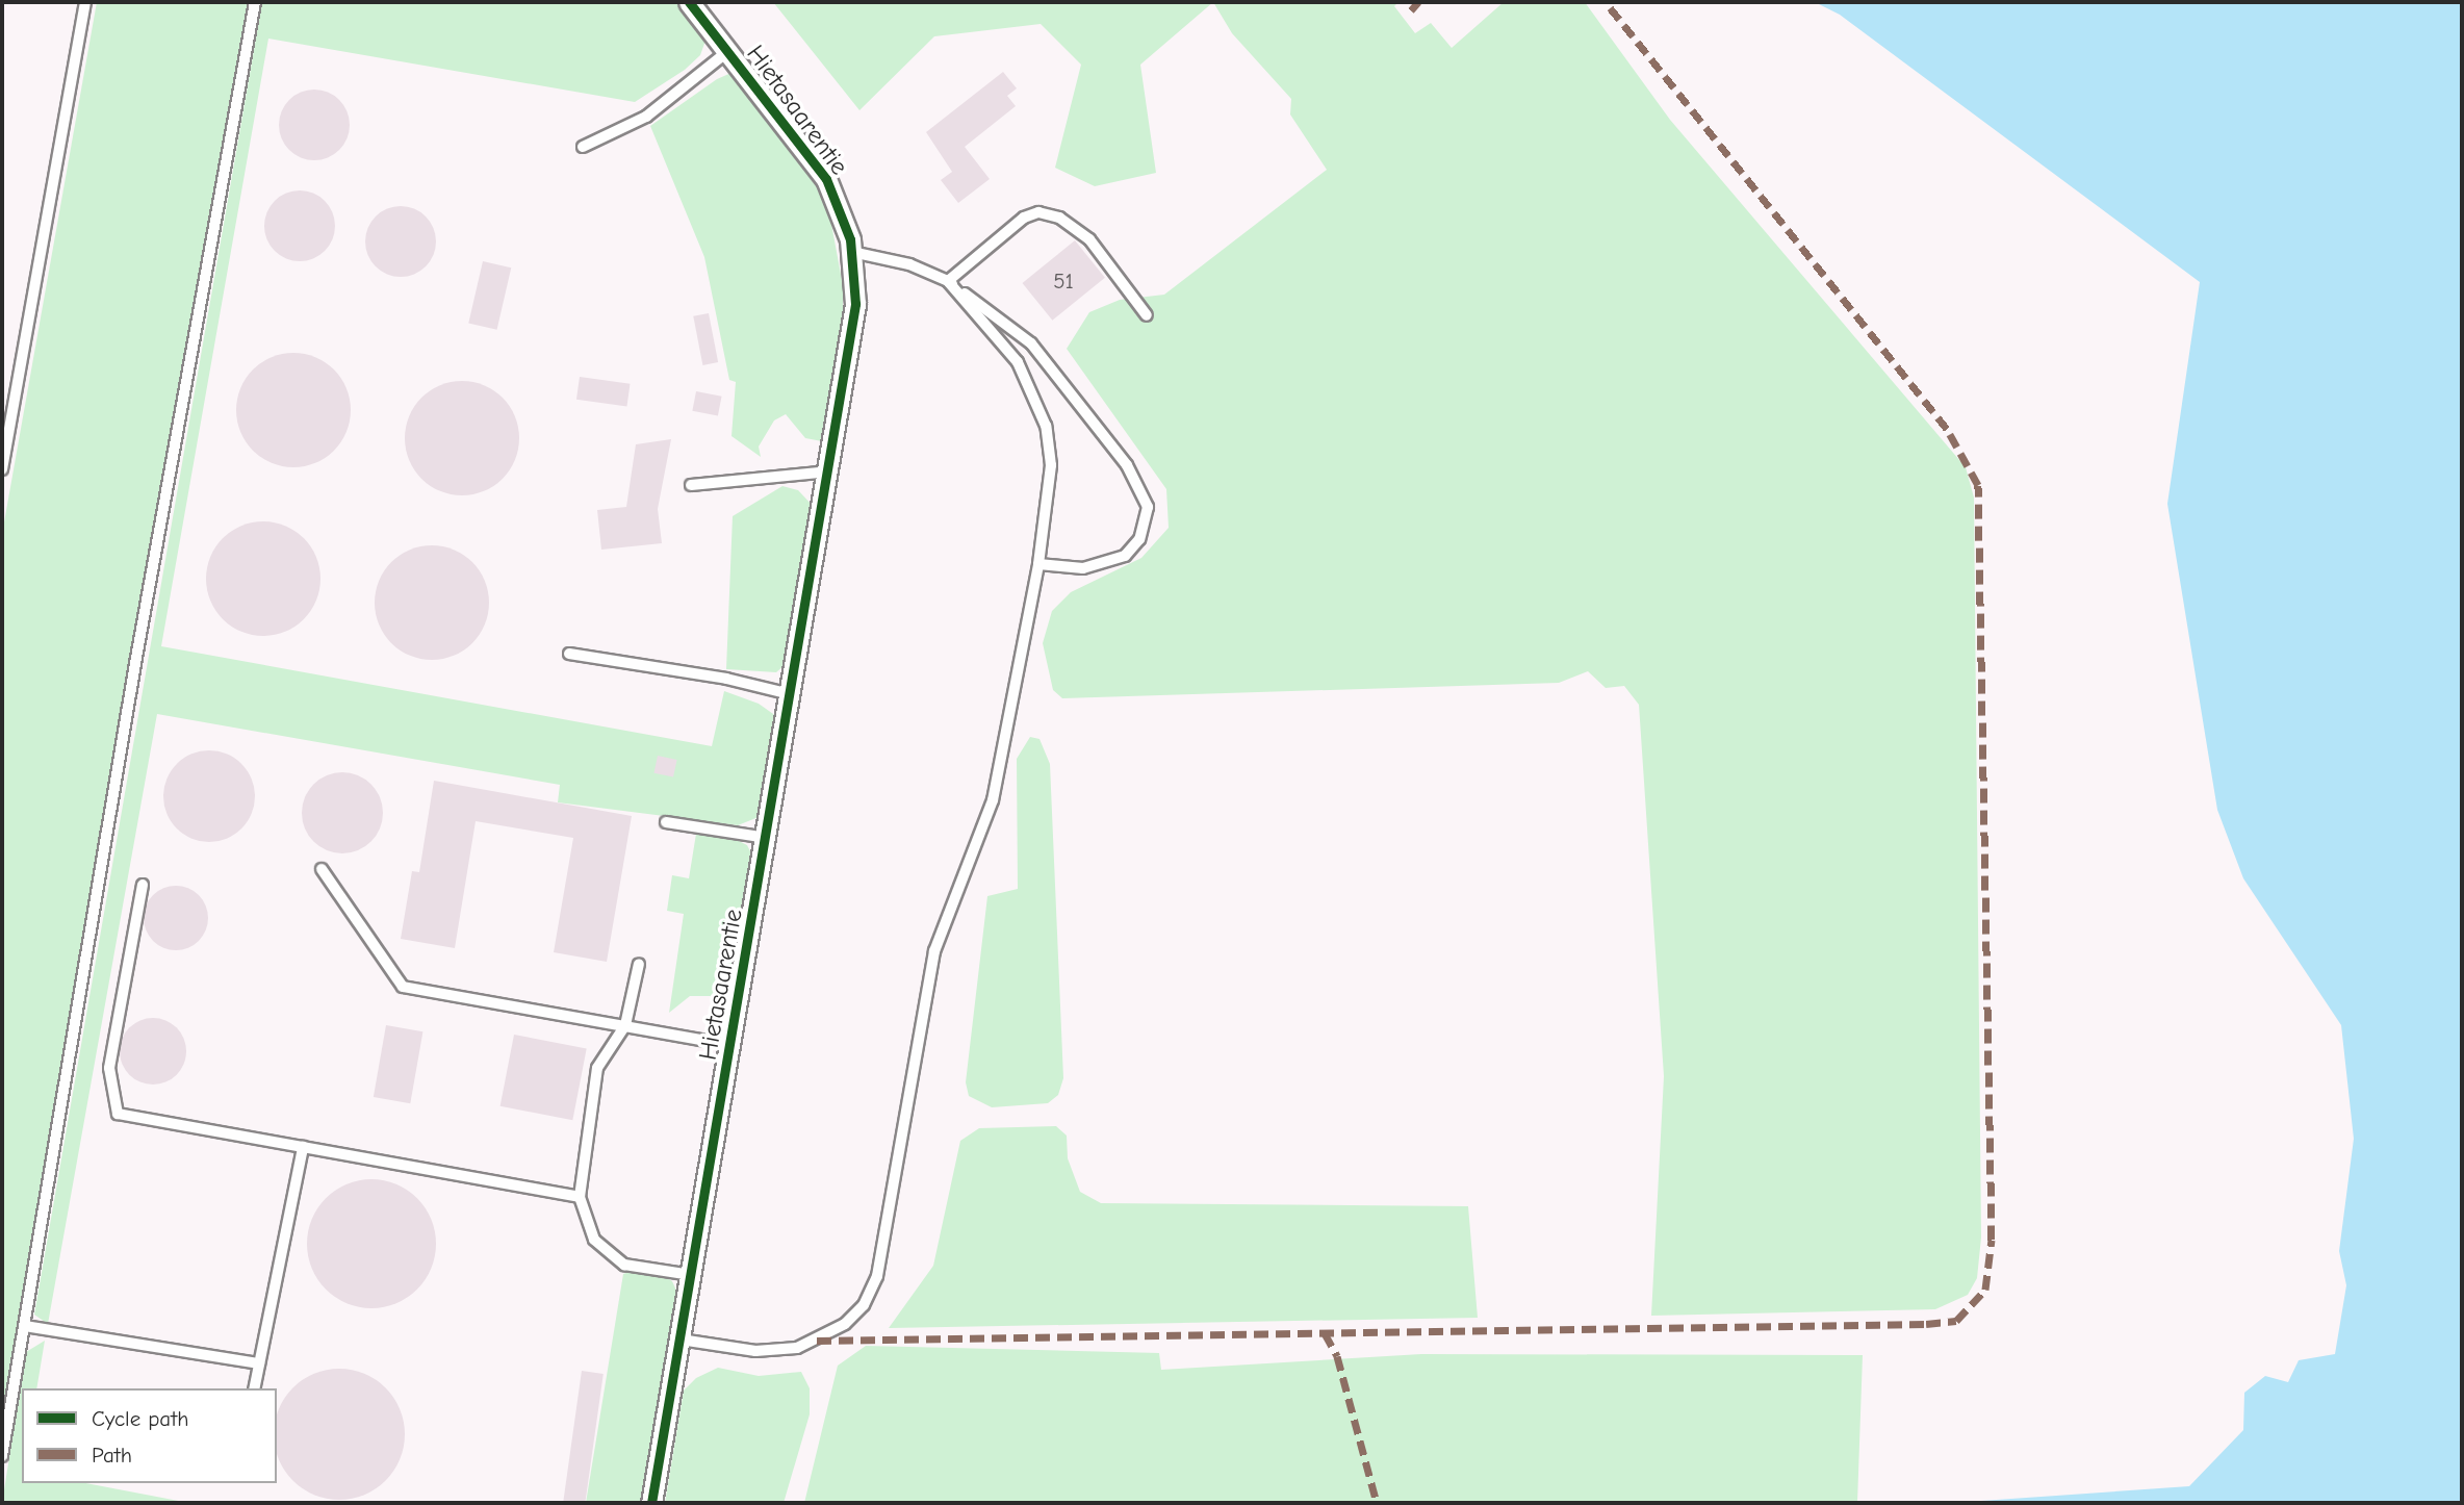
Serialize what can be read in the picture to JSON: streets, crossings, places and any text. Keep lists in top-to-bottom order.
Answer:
{
  "streets": {
    "street": ["Hietasaarentie"]
  },
  "house_numbers": ["51"],
  "legend": ["Cycle path", "Path"]
}
